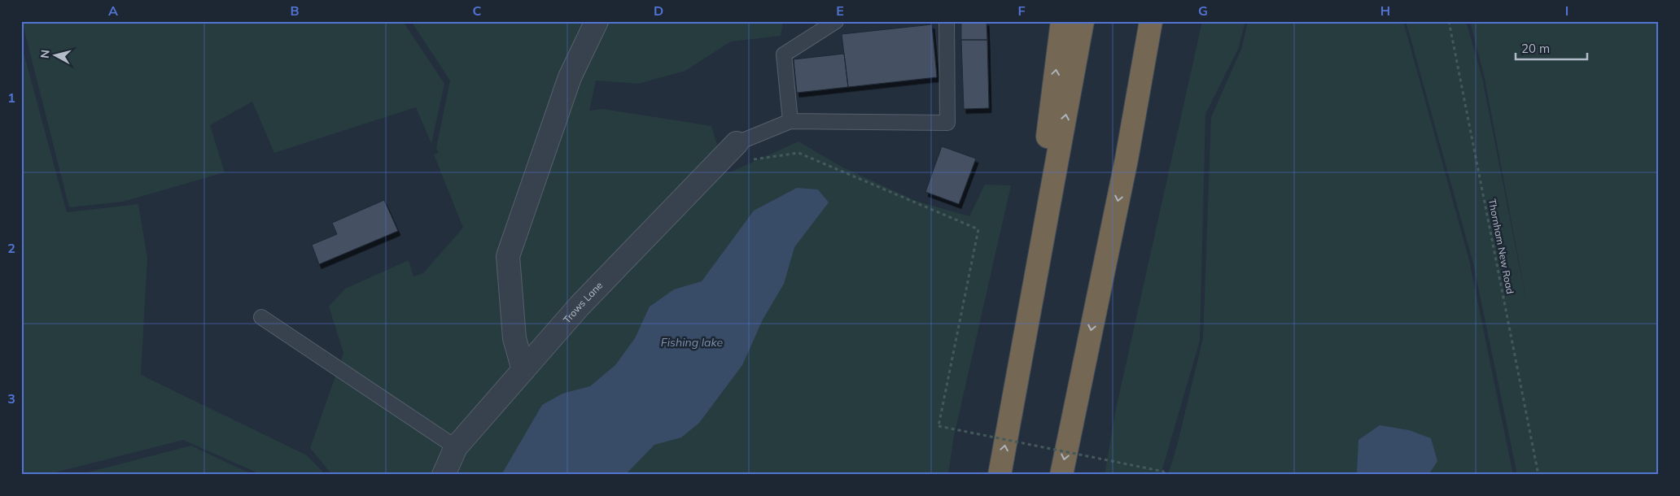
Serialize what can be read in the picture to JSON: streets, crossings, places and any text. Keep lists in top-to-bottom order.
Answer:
{
  "streets": {
    "street": ["Trows Lane"],
    "path": ["Thornham New Road"]
  },
  "water": ["Fishing lake"],
  "scale_bar": "20 m",
  "north": "left",
  "grid": {
    "columns": [
      "A",
      "B",
      "C",
      "D",
      "E",
      "F",
      "G",
      "H",
      "I"
    ],
    "rows": ["1", "2", "3"]
  }
}
